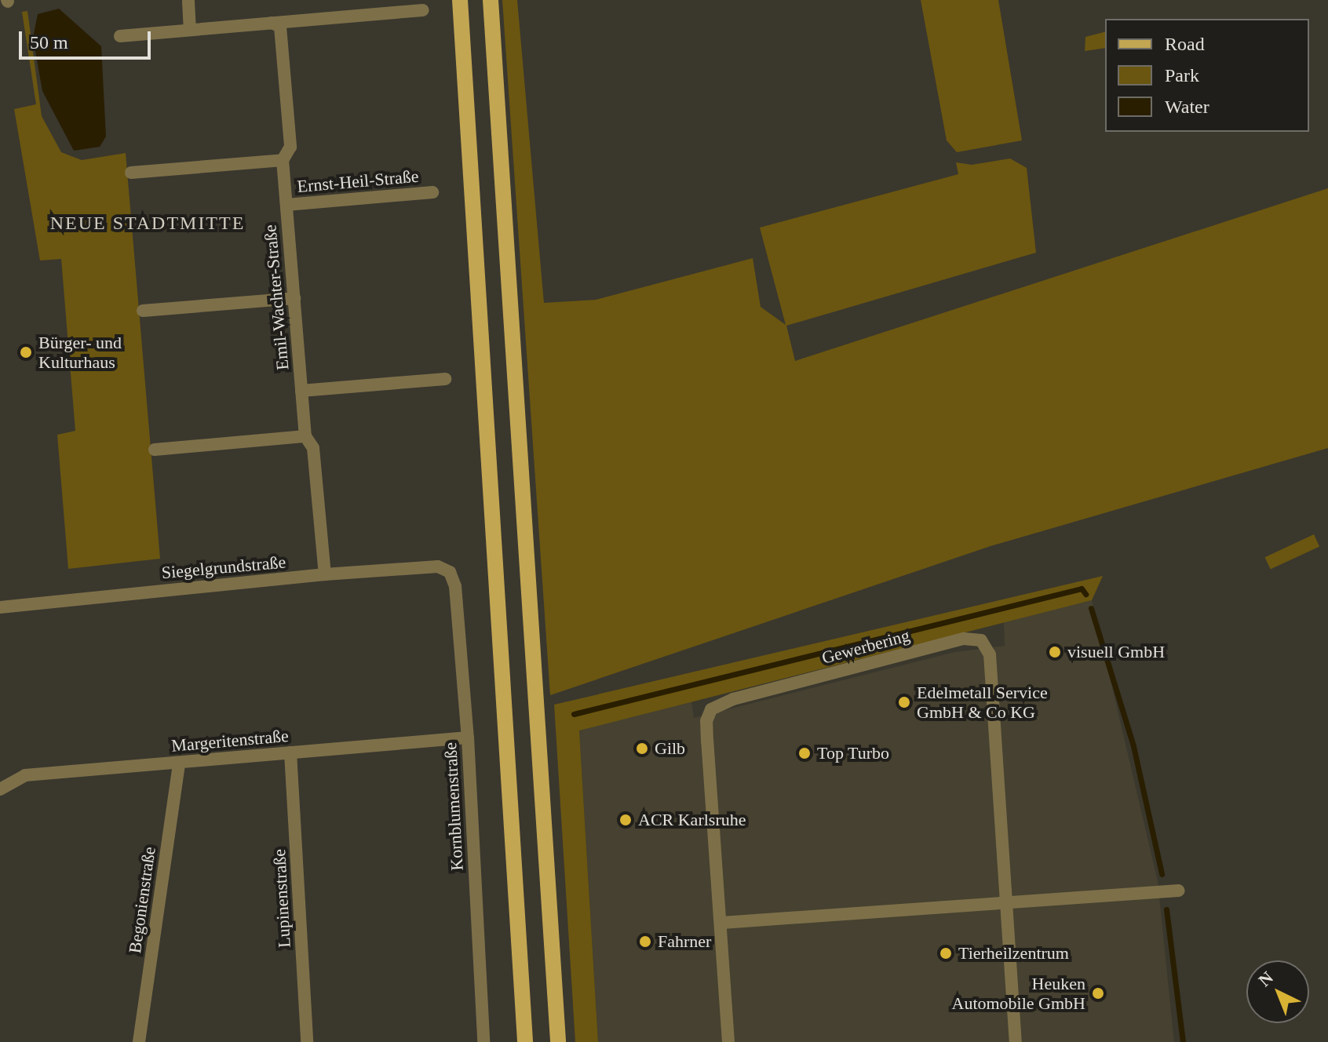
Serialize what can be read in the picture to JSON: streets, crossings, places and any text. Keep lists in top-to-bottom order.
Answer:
{
  "streets": {
    "street": [
      "Ernst-Heil-Straße",
      "Emil-Wachter-Straße",
      "Siegelgrundstraße",
      "Gewerbering",
      "Margeritenstraße",
      "Kornblumenstraße",
      "Lupinenstraße",
      "Begonienstraße"
    ]
  },
  "crossings": [
    ["Ernst-Heil-Straße", "Emil-Wachter-Straße"],
    ["Emil-Wachter-Straße", "Siegelgrundstraße"],
    ["Siegelgrundstraße", "Kornblumenstraße"],
    ["Margeritenstraße", "Kornblumenstraße"],
    ["Margeritenstraße", "Lupinenstraße"],
    ["Margeritenstraße", "Begonienstraße"]
  ],
  "districts": ["NEUE STADTMITTE"],
  "places": [
    "Bürger- und Kulturhaus",
    "visuell GmbH",
    "Edelmetall Service GmbH & Co KG",
    "Gilb",
    "Top Turbo",
    "ACR Karlsruhe",
    "Fahrner",
    "Tierheilzentrum",
    "Heuken Automobile GmbH"
  ],
  "legend": ["Road", "Park", "Water"],
  "scale_bar": "50 m",
  "north": "top left"
}
